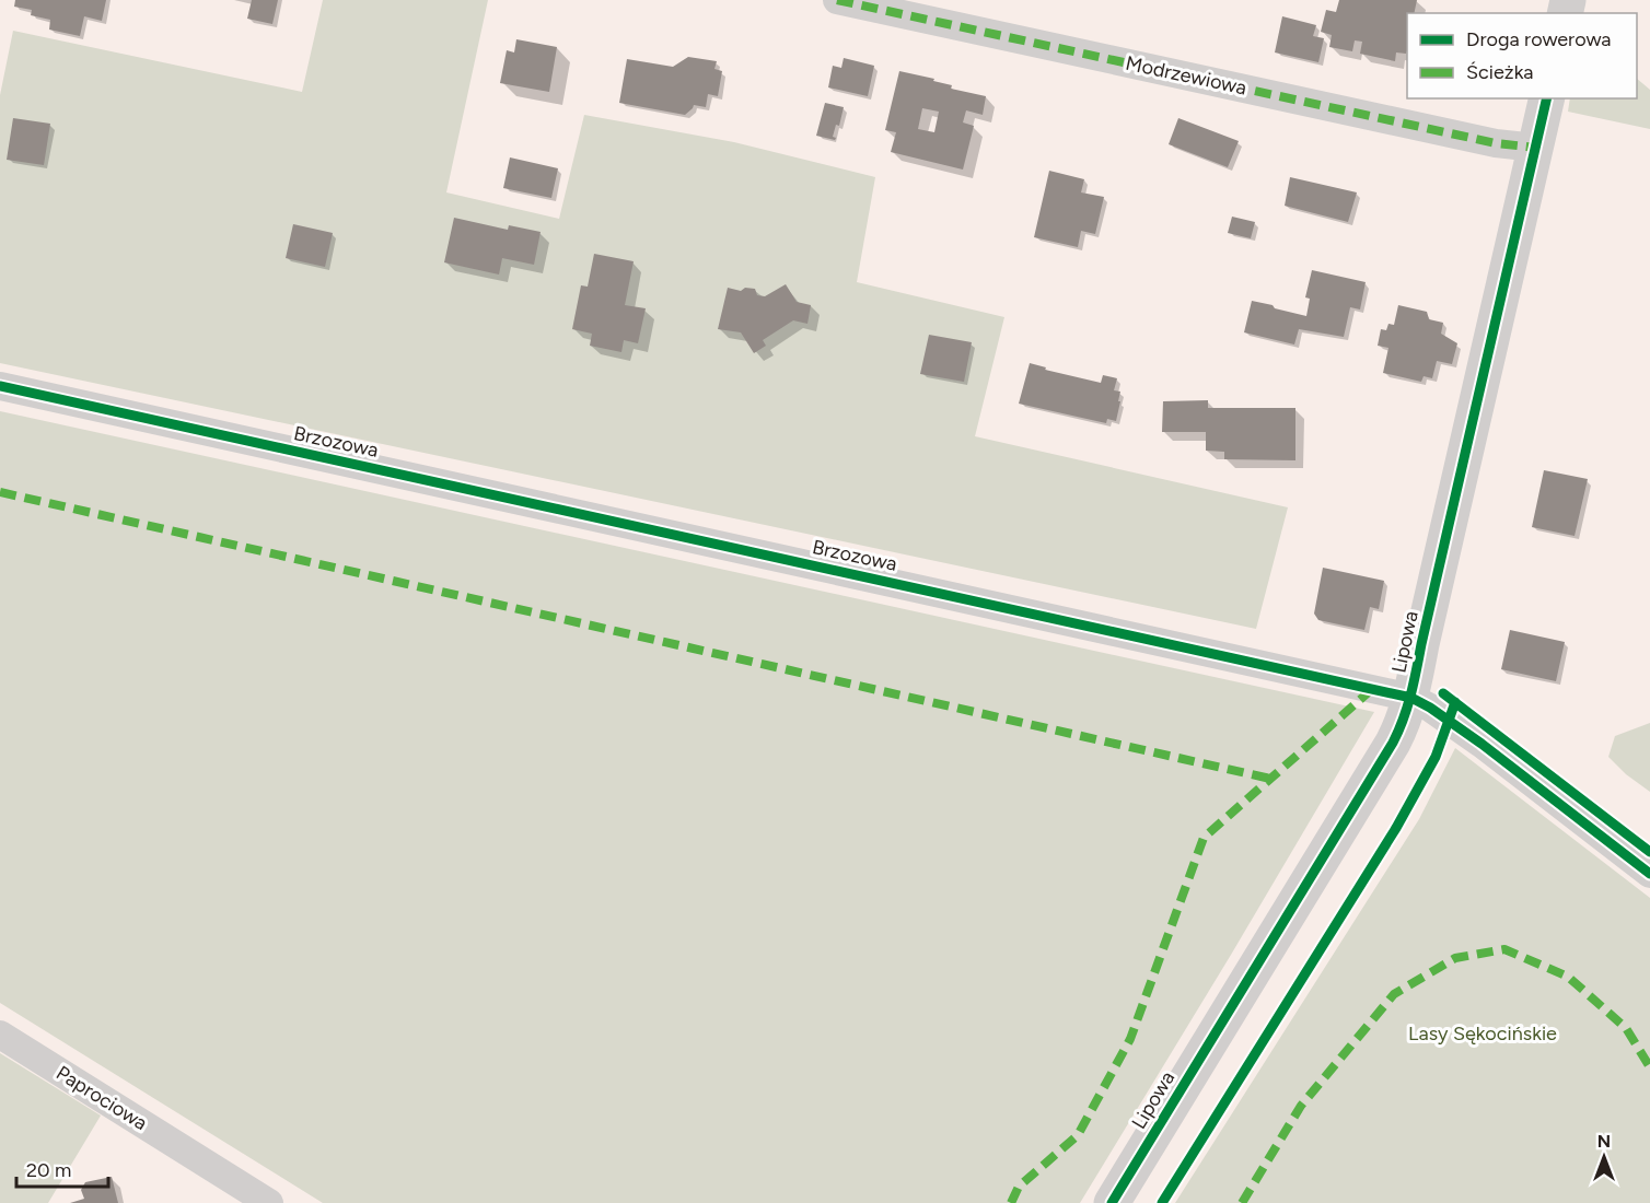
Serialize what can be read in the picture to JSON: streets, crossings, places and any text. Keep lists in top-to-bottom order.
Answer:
{
  "streets": {
    "street": [
      "Modrzewiowa",
      "Brzozowa",
      "Lipowa",
      "Paprociowa"
    ]
  },
  "crossings": [
    ["Modrzewiowa", "Lipowa"],
    ["Brzozowa", "Lipowa"]
  ],
  "parks": ["Lasy Sękocińskie"],
  "legend": ["Droga rowerowa", "Ścieżka"],
  "scale_bar": "20 m",
  "north": "top"
}
